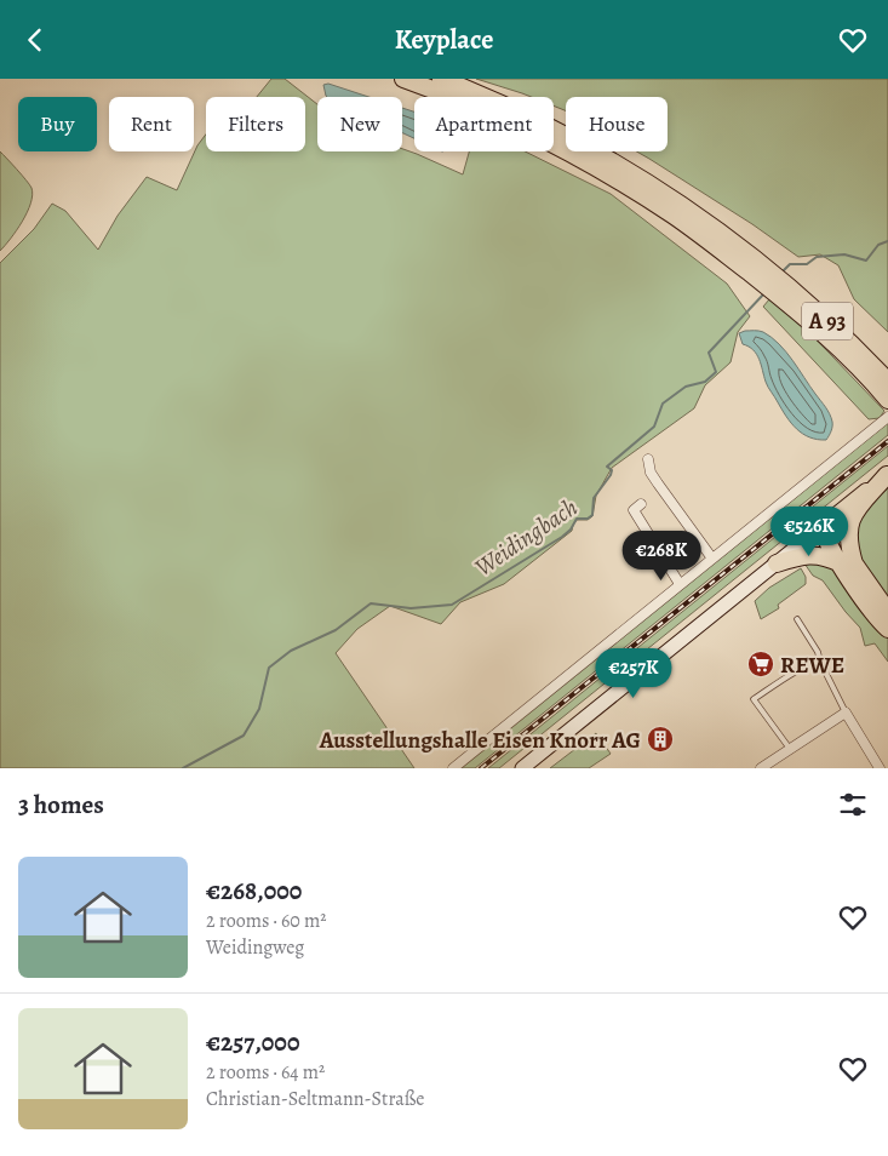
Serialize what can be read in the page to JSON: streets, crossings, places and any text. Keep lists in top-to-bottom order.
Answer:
{
  "streets": {
    "highway": ["A 93"]
  },
  "water": ["Weidingbach"],
  "places": {
    "supermarket": ["REWE"],
    "building": ["Ausstellungshalle Eisen Knorr AG"]
  },
  "page": {
    "header": "Keyplace",
    "chip": [
      "Buy",
      "Rent",
      "Filters",
      "New",
      "Apartment",
      "House"
    ],
    "price": ["€526K", "€268K", "€257K"],
    "heading": "3 homes",
    "list": [
      {
        "name": "€268,000",
        "note": "2 rooms · 60 m² · Weidingweg"
      },
      {
        "name": "€257,000",
        "note": "2 rooms · 64 m² · Christian-Seltmann-Straße"
      }
    ]
  }
}
